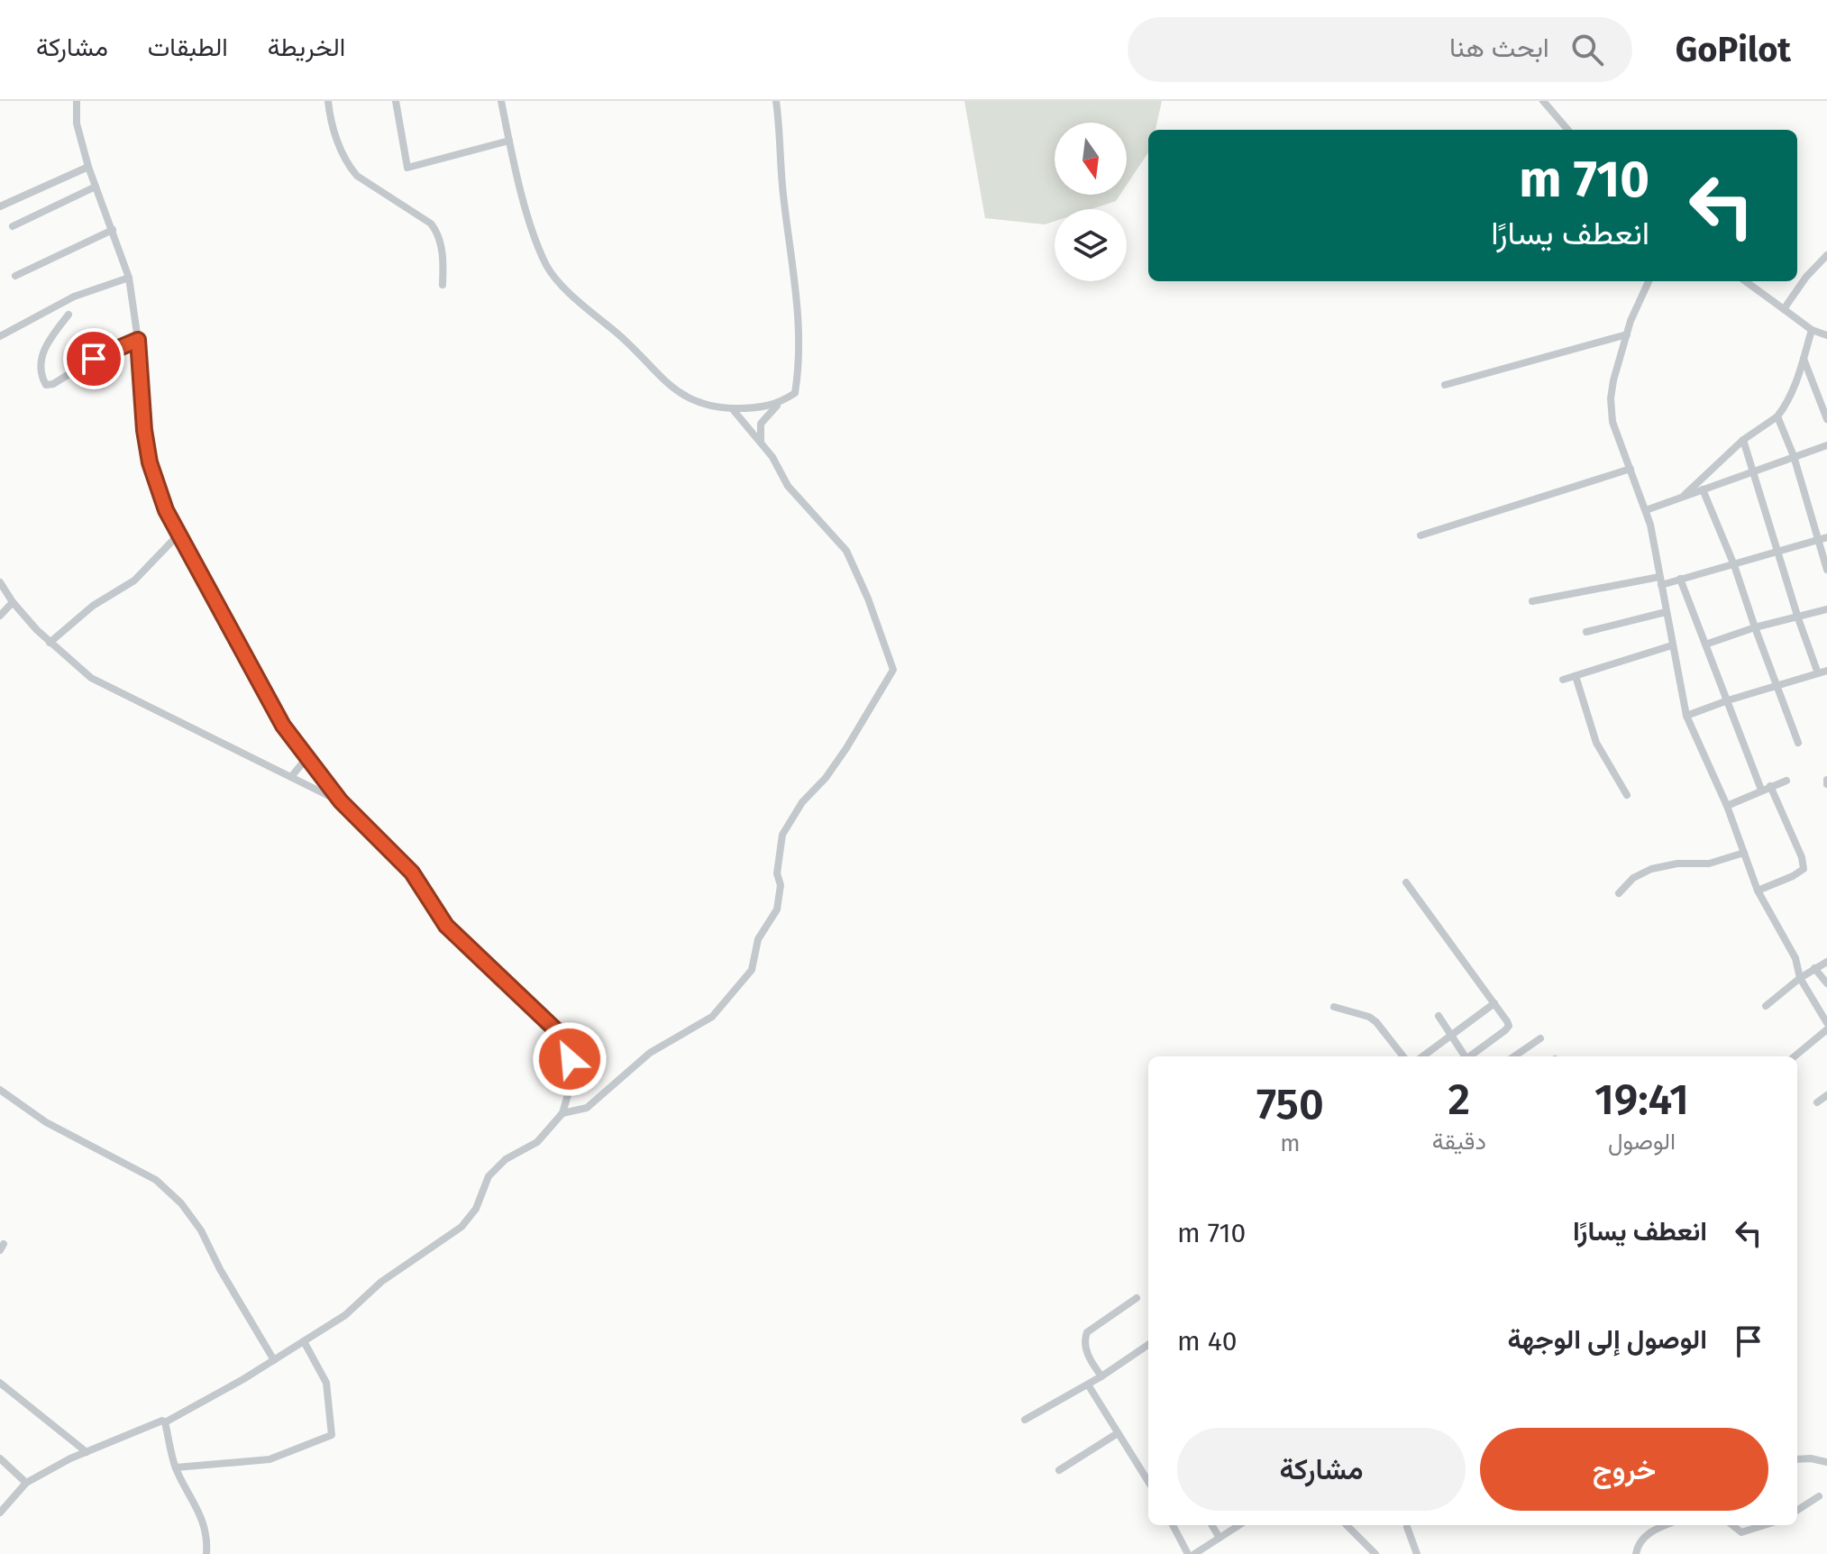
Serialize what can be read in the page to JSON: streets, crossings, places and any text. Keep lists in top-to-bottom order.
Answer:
{
  "north": "bottom",
  "page": {
    "header": "GoPilot",
    "search": "ابحث هنا",
    "nav": ["الخريطة", "الطبقات", "مشاركة"],
    "turn": ["710 m", "انعطف يسارًا"],
    "eta": [
      "19:41",
      "الوصول",
      "2",
      "دقيقة",
      "750",
      "m"
    ],
    "list": [
      {
        "name": "انعطف يسارًا",
        "value": "710 m"
      },
      {
        "name": "الوصول إلى الوجهة",
        "value": "40 m"
      }
    ],
    "buttons": ["خروج", "مشاركة"]
  }
}
